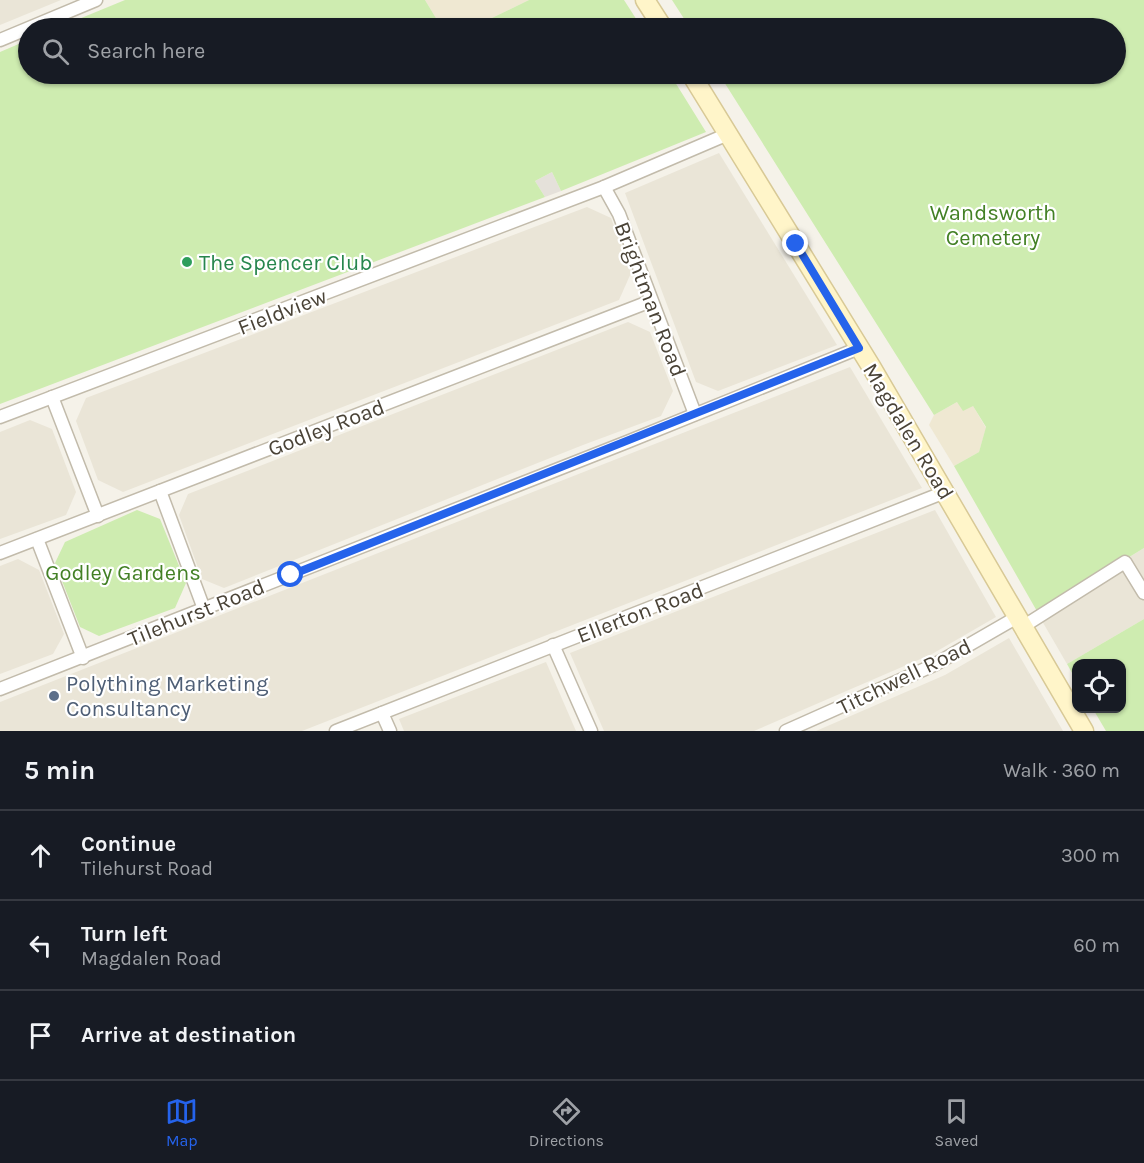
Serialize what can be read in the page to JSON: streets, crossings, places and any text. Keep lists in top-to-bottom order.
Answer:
{
  "streets": {
    "street": [
      "Brightman Road",
      "Fieldview",
      "Godley Road",
      "Magdalen Road",
      "Tilehurst Road",
      "Ellerton Road",
      "Titchwell Road"
    ]
  },
  "crossings": [
    ["Brightman Road", "Fieldview"],
    ["Brightman Road", "Godley Road"],
    ["Brightman Road", "Tilehurst Road"],
    ["Fieldview", "Magdalen Road"],
    ["Magdalen Road", "Tilehurst Road"],
    ["Magdalen Road", "Ellerton Road"],
    ["Magdalen Road", "Titchwell Road"]
  ],
  "parks": ["Wandsworth Cemetery", "Godley Gardens"],
  "places": ["The Spencer Club", "Polything Marketing Consultancy"],
  "page": {
    "search": "Search here",
    "heading": ["5 min", "Walk · 360 m"],
    "list": [
      ["Continue", "Tilehurst Road", "300 m"],
      ["Turn left", "Magdalen Road", "60 m"],
      "Arrive at destination"
    ],
    "nav": ["Map", "Directions", "Saved"]
  }
}
